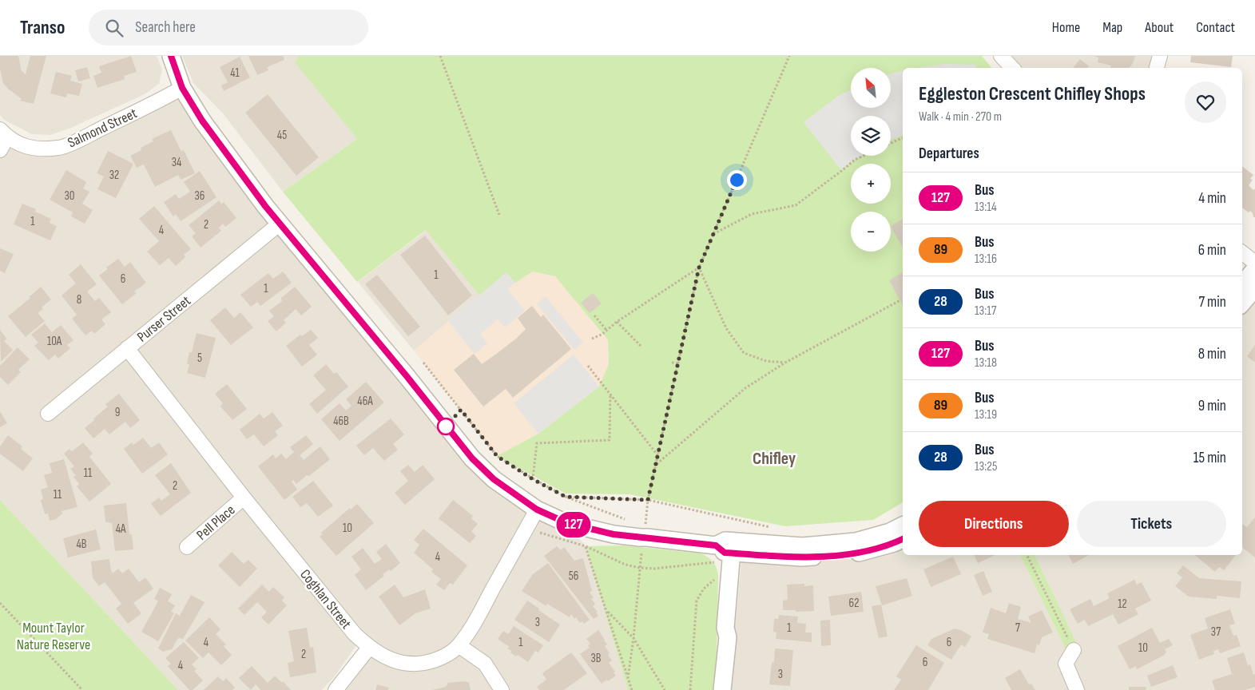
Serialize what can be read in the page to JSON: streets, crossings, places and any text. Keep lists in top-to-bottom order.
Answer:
{
  "streets": {
    "street": [
      "Salmond Street",
      "Purser Street",
      "Pell Place",
      "Coghlan Street"
    ]
  },
  "crossings": [
    ["Purser Street", "Coghlan Street"],
    ["Pell Place", "Coghlan Street"]
  ],
  "districts": ["Chifley"],
  "parks": ["Mount Taylor Nature Reserve"],
  "lines": ["bus line 127"],
  "house_numbers": [
    "41",
    "45",
    "34",
    "32",
    "30",
    "36",
    "1",
    "2",
    "4",
    "1",
    "6",
    "1",
    "8",
    "10A",
    "5",
    "46A",
    "9",
    "46B",
    "11",
    "2",
    "11",
    "10",
    "4A",
    "4B",
    "4",
    "56",
    "62",
    "12",
    "3",
    "1",
    "7",
    "37",
    "4",
    "1",
    "6",
    "10",
    "2",
    "3B",
    "6",
    "4",
    "3"
  ],
  "north": "top left",
  "page": {
    "header": "Transo",
    "search": "Search here",
    "nav": [
      "Home",
      "Map",
      "About",
      "Contact"
    ],
    "on_map": "127",
    "map_buttons": ["+", "−"],
    "heading": [
      ["Eggleston Crescent Chifley Shops", "Walk · 4 min · 270 m"],
      "Departures"
    ],
    "list": [
      {
        "mark": "127",
        "name": "Bus",
        "note": "13:14",
        "value": "4 min"
      },
      {
        "mark": "89",
        "name": "Bus",
        "note": "13:16",
        "value": "6 min"
      },
      {
        "mark": "28",
        "name": "Bus",
        "note": "13:17",
        "value": "7 min"
      },
      {
        "mark": "127",
        "name": "Bus",
        "note": "13:18",
        "value": "8 min"
      },
      {
        "mark": "89",
        "name": "Bus",
        "note": "13:19",
        "value": "9 min"
      },
      {
        "mark": "28",
        "name": "Bus",
        "note": "13:25",
        "value": "15 min"
      }
    ],
    "buttons": ["Directions", "Tickets"]
  }
}
